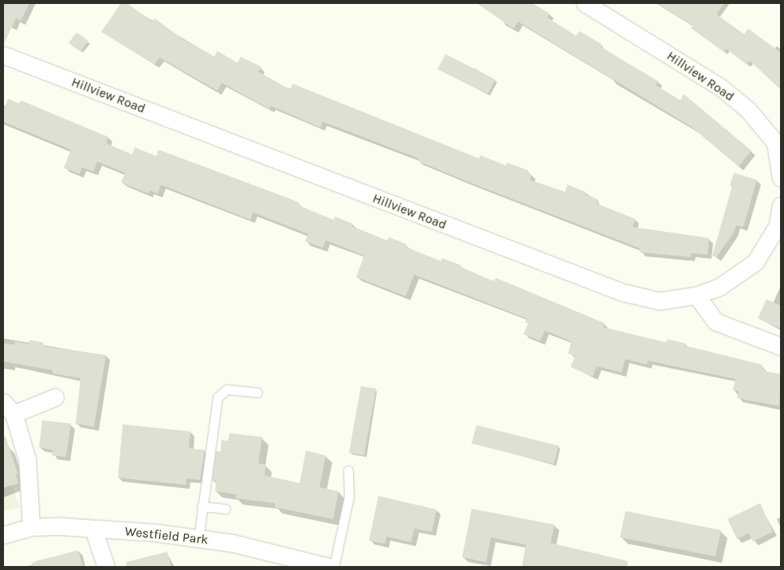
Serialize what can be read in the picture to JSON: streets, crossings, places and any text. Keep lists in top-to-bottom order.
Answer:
{
  "streets": {
    "street": ["Hillview Road", "Westfield Park"]
  }
}
